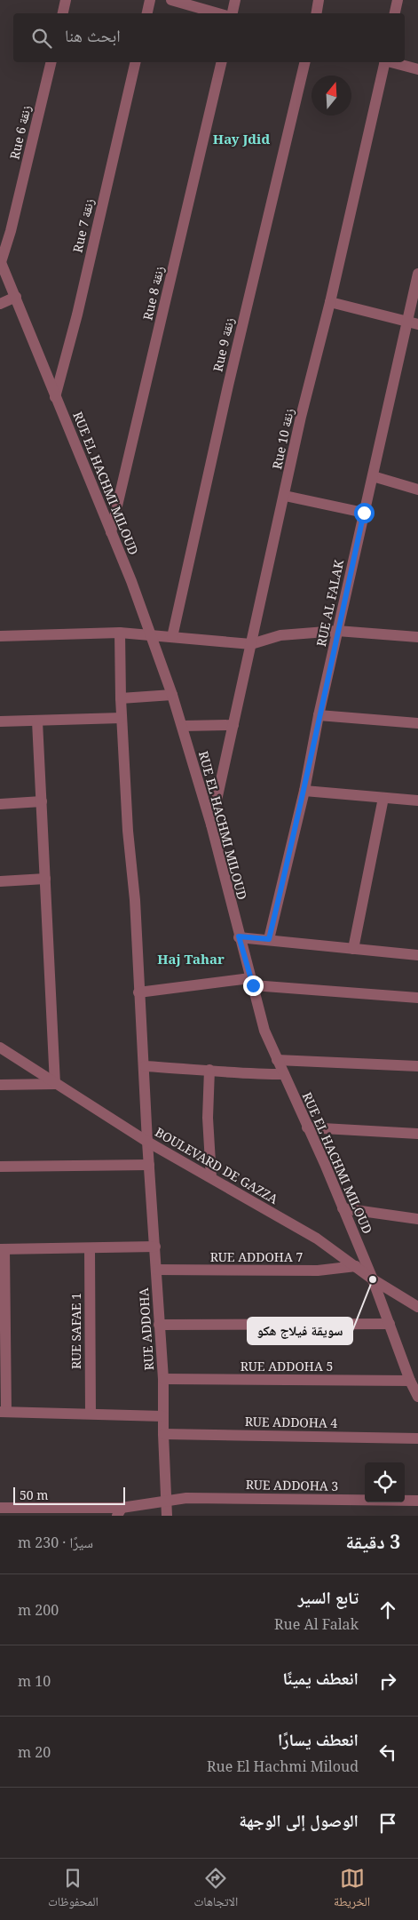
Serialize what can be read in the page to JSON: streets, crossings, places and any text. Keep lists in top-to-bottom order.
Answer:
{
  "streets": {
    "street": [
      "Rue 6 زنقة",
      "Rue 7 زنقة",
      "Rue 8 زنقة",
      "Rue 9 زنقة",
      "Rue 10 زنقة",
      "RUE EL HACHMI MILOUD",
      "RUE AL FALAK",
      "BOULEVARD DE GAZZA",
      "RUE ADDOHA 7",
      "RUE ADDOHA",
      "RUE SAFAE 1",
      "RUE ADDOHA 5",
      "RUE ADDOHA 4",
      "RUE ADDOHA 3"
    ]
  },
  "crossings": [
    ["Rue 6 زنقة", "RUE EL HACHMI MILOUD"],
    ["Rue 7 زنقة", "RUE EL HACHMI MILOUD"],
    ["Rue 8 زنقة", "RUE EL HACHMI MILOUD"],
    ["Rue 10 زنقة", "RUE EL HACHMI MILOUD"],
    ["RUE EL HACHMI MILOUD", "BOULEVARD DE GAZZA"],
    ["RUE EL HACHMI MILOUD", "RUE ADDOHA 5"],
    ["BOULEVARD DE GAZZA", "RUE ADDOHA 7"],
    ["BOULEVARD DE GAZZA", "RUE ADDOHA"],
    ["RUE ADDOHA 7", "RUE ADDOHA"],
    ["RUE ADDOHA", "RUE ADDOHA 5"],
    ["RUE ADDOHA", "RUE ADDOHA 4"],
    ["RUE ADDOHA", "RUE ADDOHA 3"]
  ],
  "districts": ["Hay Jdid", "Haj Tahar"],
  "places": ["سويقة فيلاج هكو"],
  "scale_bar": "50 m",
  "north": "top",
  "page": {
    "search": "ابحث هنا",
    "scale": "50 m",
    "heading": ["3 دقيقة", "سيرًا · 230 m"],
    "list": [
      ["تابع السير", "Rue Al Falak", "200 m"],
      ["انعطف يمينًا", "10 m"],
      ["انعطف يسارًا", "Rue El Hachmi Miloud", "20 m"],
      "الوصول إلى الوجهة"
    ],
    "nav": ["الخريطة", "الاتجاهات", "المحفوظات"]
  }
}
